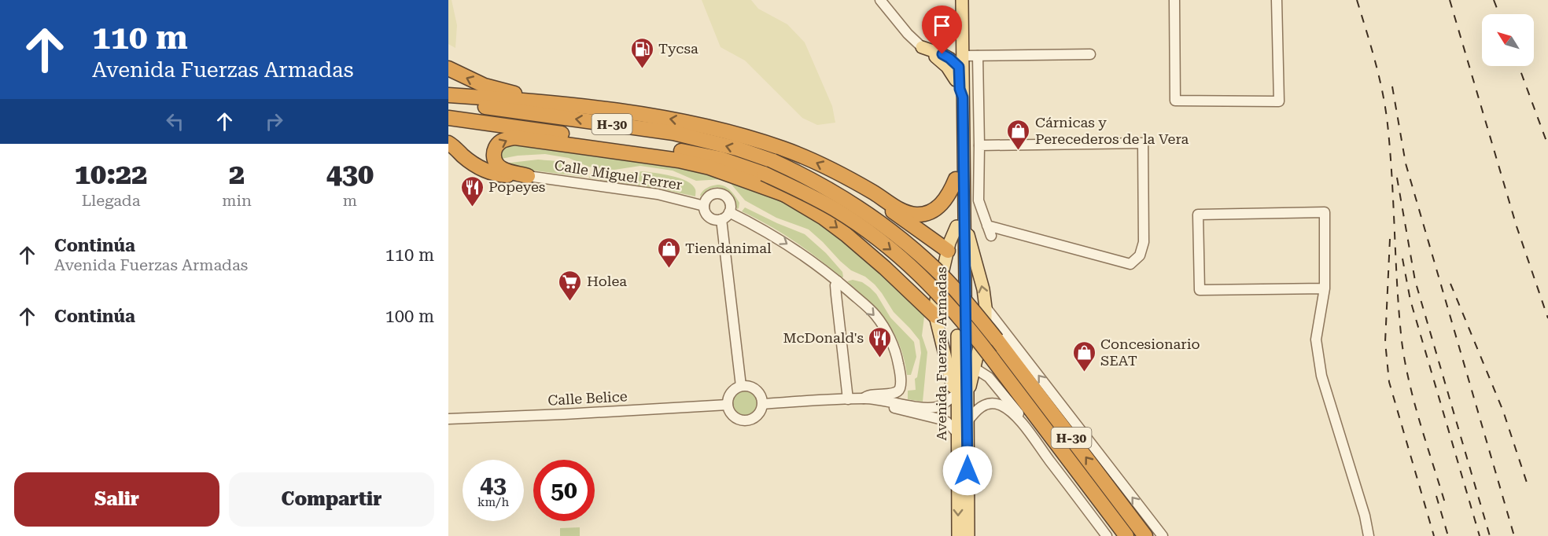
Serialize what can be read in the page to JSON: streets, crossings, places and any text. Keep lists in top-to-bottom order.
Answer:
{
  "streets": {
    "highway": ["H-30"],
    "main road": ["Avenida Fuerzas Armadas"],
    "street": ["Calle Miguel Ferrer", "Calle Belice"]
  },
  "places": {
    "fuel station": ["Tycsa"],
    "shop": ["Cárnicas y Perecederos de la Vera", "Tiendanimal", "Concesionario SEAT"],
    "restaurant": ["Popeyes", "McDonald's"],
    "supermarket": ["Holea"]
  },
  "north": "top left",
  "page": {
    "turn": ["110 m", "Avenida Fuerzas Armadas"],
    "eta": [
      "10:22",
      "Llegada",
      "2",
      "min",
      "430",
      "m"
    ],
    "list": [
      {
        "name": "Continúa",
        "note": "Avenida Fuerzas Armadas",
        "value": "110 m"
      },
      {
        "name": "Continúa",
        "value": "100 m"
      }
    ],
    "speed": "43 km/h",
    "limit": "50",
    "buttons": ["Salir", "Compartir"]
  }
}
